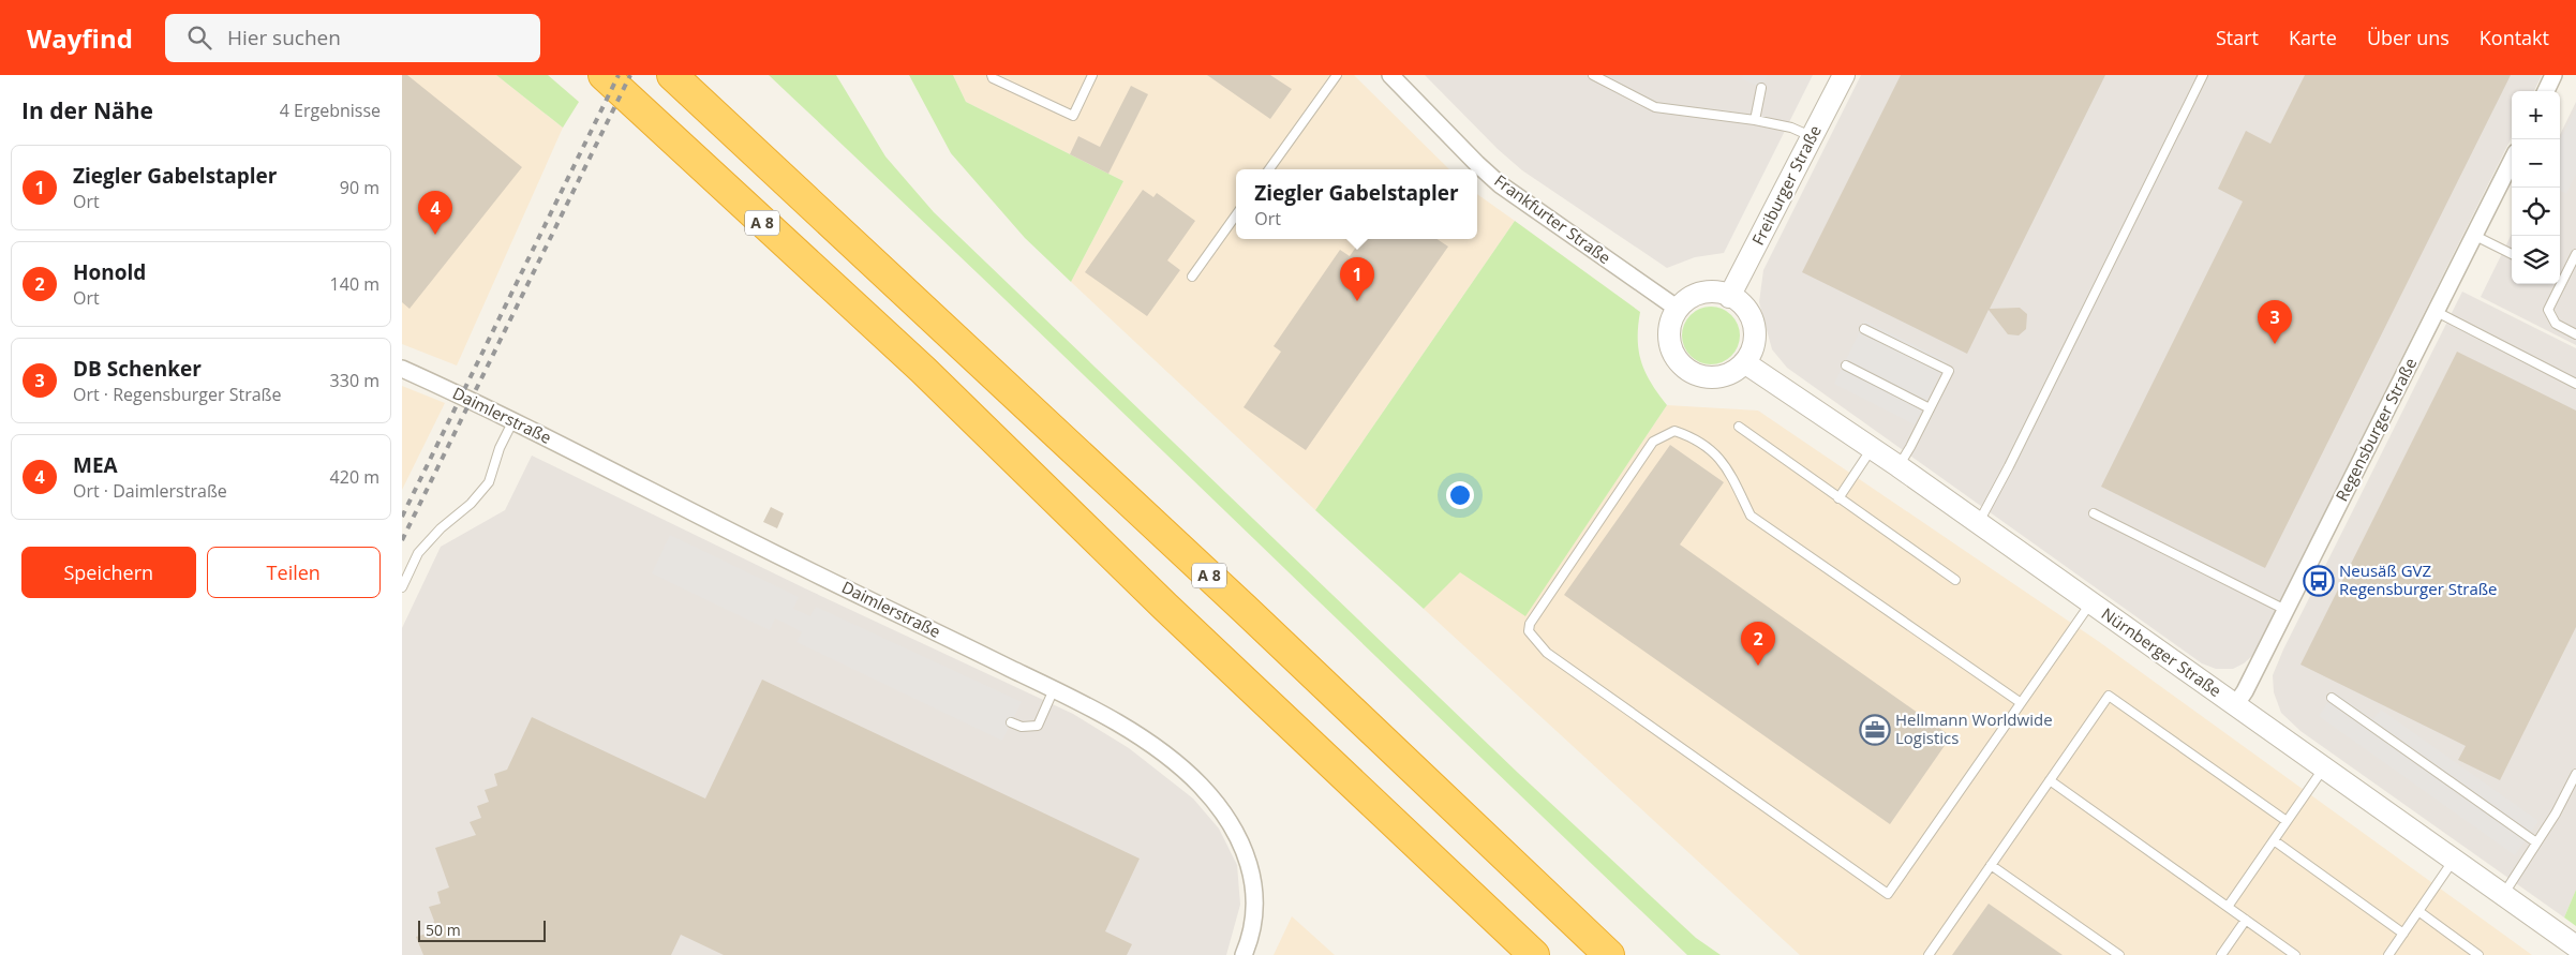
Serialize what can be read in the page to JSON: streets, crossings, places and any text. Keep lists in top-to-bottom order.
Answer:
{
  "streets": {
    "highway": ["A 8"],
    "street": [
      "Freiburger Straße",
      "Frankfurter Straße",
      "Daimlerstraße",
      "Regensburger Straße",
      "Nürnberger Straße"
    ]
  },
  "crossings": [
    ["Freiburger Straße", "Frankfurter Straße"],
    ["Freiburger Straße", "Nürnberger Straße"],
    ["Frankfurter Straße", "Nürnberger Straße"],
    ["Regensburger Straße", "Nürnberger Straße"]
  ],
  "places": {
    "bus stop": ["Neusäß GVZ Regensburger Straße"],
    "office": ["Hellmann Worldwide Logistics"]
  },
  "scale_bar": "50 m",
  "page": {
    "header": "Wayfind",
    "search": "Hier suchen",
    "nav": [
      "Start",
      "Karte",
      "Über uns",
      "Kontakt"
    ],
    "heading": ["In der Nähe", "4 Ergebnisse"],
    "map_buttons": ["+", "−"],
    "list": [
      {
        "mark": "1",
        "name": "Ziegler Gabelstapler",
        "note": "Ort",
        "value": "90 m"
      },
      {
        "mark": "2",
        "name": "Honold",
        "note": "Ort",
        "value": "140 m"
      },
      {
        "mark": "3",
        "name": "DB Schenker",
        "note": "Ort · Regensburger Straße",
        "value": "330 m"
      },
      {
        "mark": "4",
        "name": "MEA",
        "note": "Ort · Daimlerstraße",
        "value": "420 m"
      }
    ],
    "popup": ["Ziegler Gabelstapler", "Ort"],
    "pins": [
      "4",
      "1",
      "3",
      "2"
    ],
    "buttons": ["Speichern", "Teilen"],
    "scale": "50 m"
  }
}
